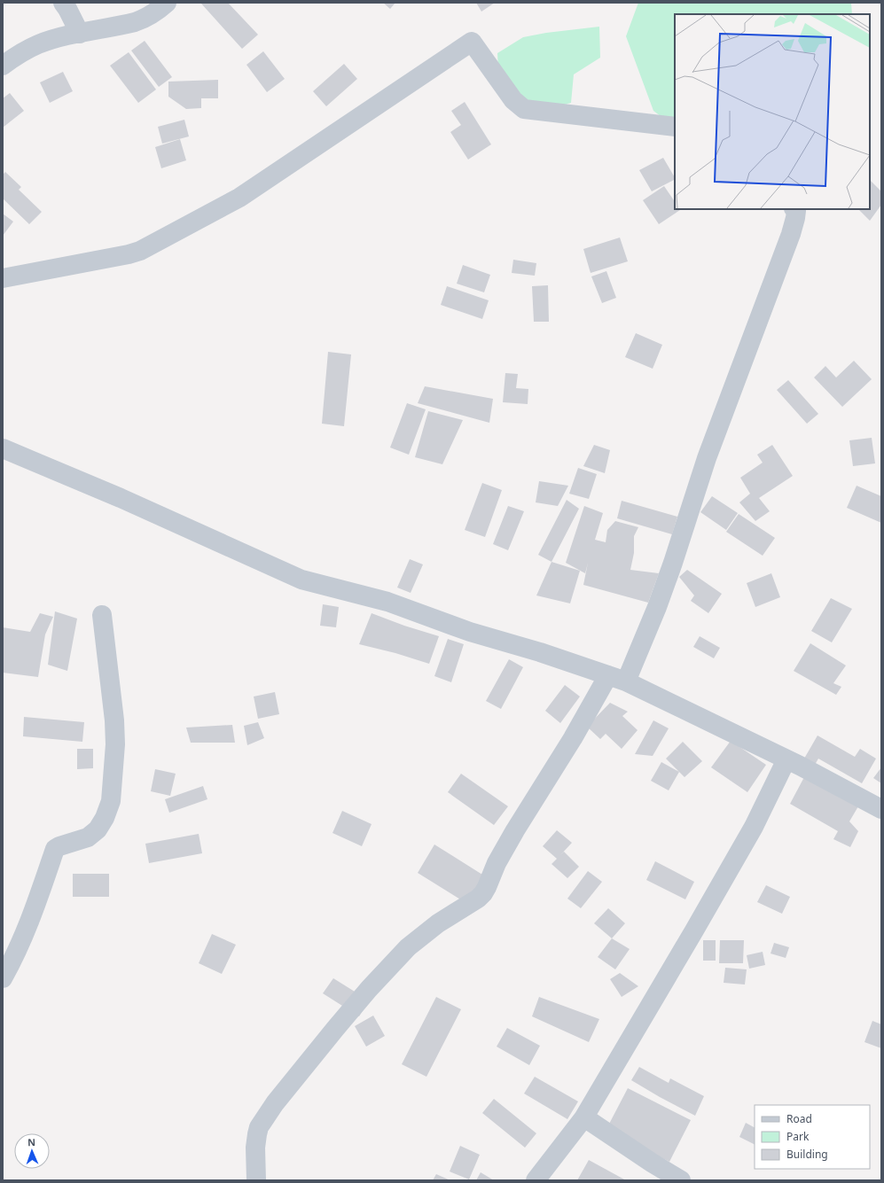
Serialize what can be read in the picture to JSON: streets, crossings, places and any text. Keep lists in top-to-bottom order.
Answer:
{
  "legend": ["Road", "Park", "Building"],
  "north": "top"
}
